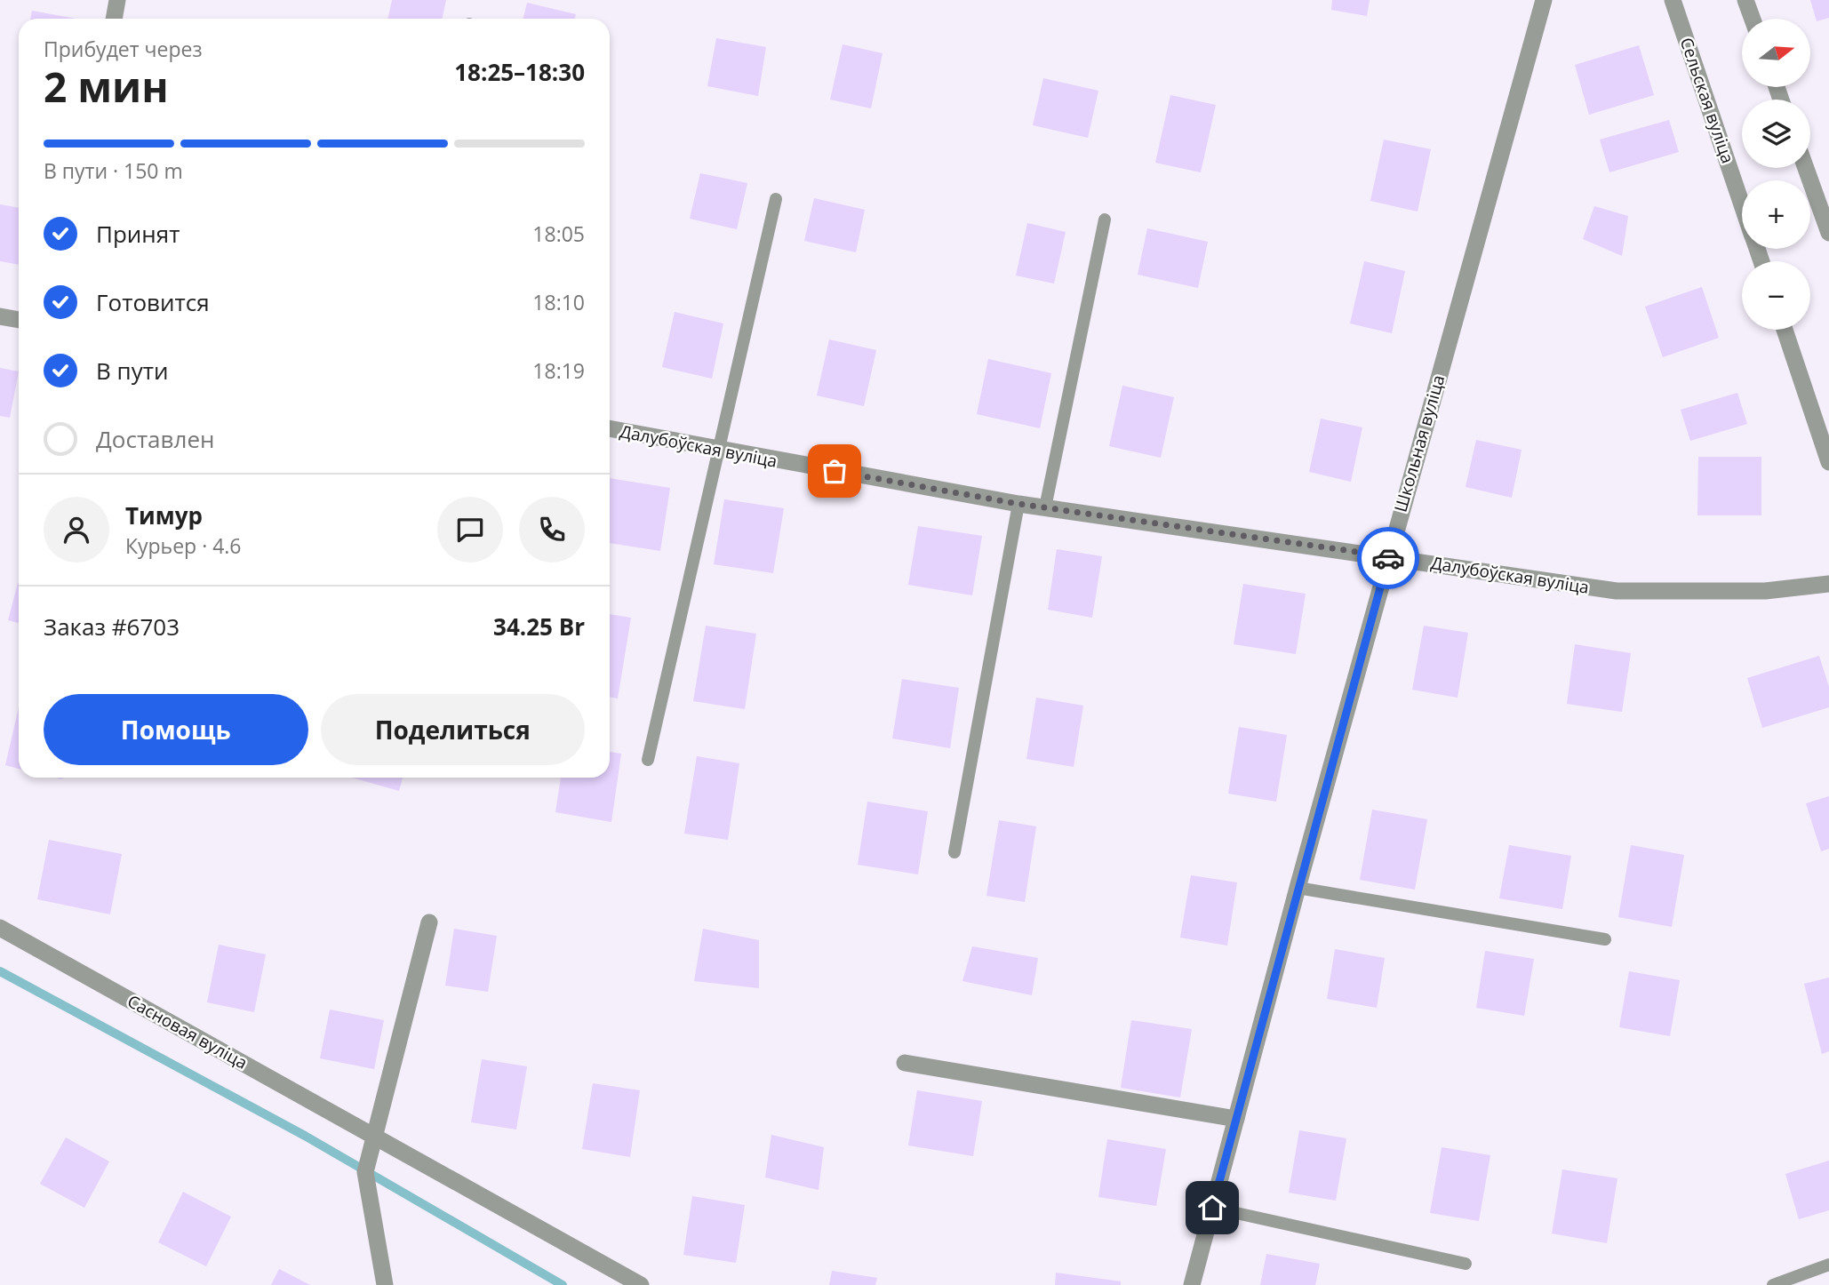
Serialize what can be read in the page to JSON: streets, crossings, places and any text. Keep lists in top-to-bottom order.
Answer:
{
  "streets": {
    "street": [
      "Сельская вуліца",
      "Школьная вуліца",
      "Далубоўская вуліца",
      "Сасновая вуліца"
    ]
  },
  "crossings": [
    ["Школьная вуліца", "Далубоўская вуліца"]
  ],
  "north": "right",
  "page": {
    "map_buttons": ["+", "−"],
    "heading": ["2 мин", "Прибудет через", "18:25–18:30"],
    "panel": [
      "Тимур",
      "Курьер · 4.6",
      "Заказ #6703",
      "34.25 Br"
    ],
    "bar": "В пути · 150 m",
    "list": [
      ["Принят", "18:05"],
      ["Готовится", "18:10"],
      ["В пути", "18:19"],
      "Доставлен"
    ],
    "buttons": ["Помощь", "Поделиться"]
  }
}
